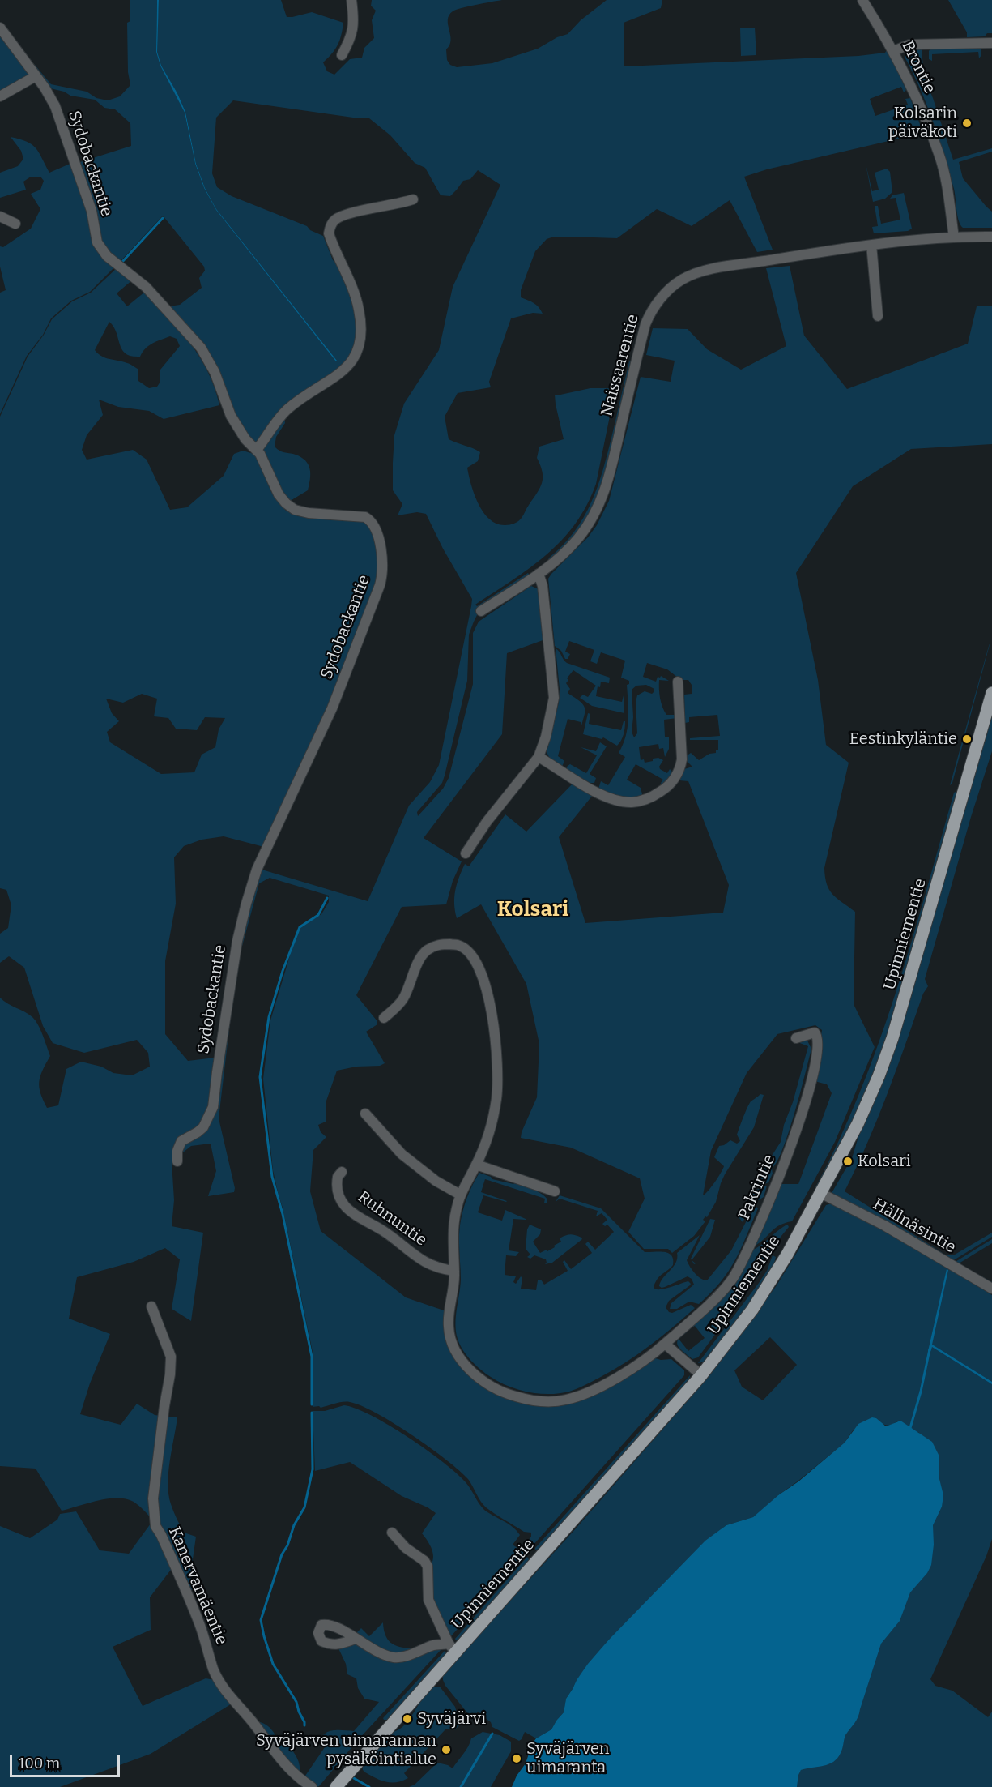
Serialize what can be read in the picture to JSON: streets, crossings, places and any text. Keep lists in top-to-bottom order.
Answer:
{
  "streets": {
    "main road": ["Upinniementie"],
    "street": [
      "Brontie",
      "Sydobackantie",
      "Naissaarentie",
      "Pakrintie",
      "Ruhnuntie",
      "Hällnäsintie",
      "Kanervamäentie"
    ]
  },
  "crossings": [
    ["Brontie", "Naissaarentie"],
    ["Upinniementie", "Hällnäsintie"]
  ],
  "districts": ["Kolsari"],
  "places": [
    "Kolsarin päiväkoti",
    "Eestinkyläntie",
    "Kolsari",
    "Syväjärvi",
    "Syväjärven uimarannan pysäköintialue",
    "Syväjärven uimaranta"
  ],
  "scale_bar": "100 m"
}
